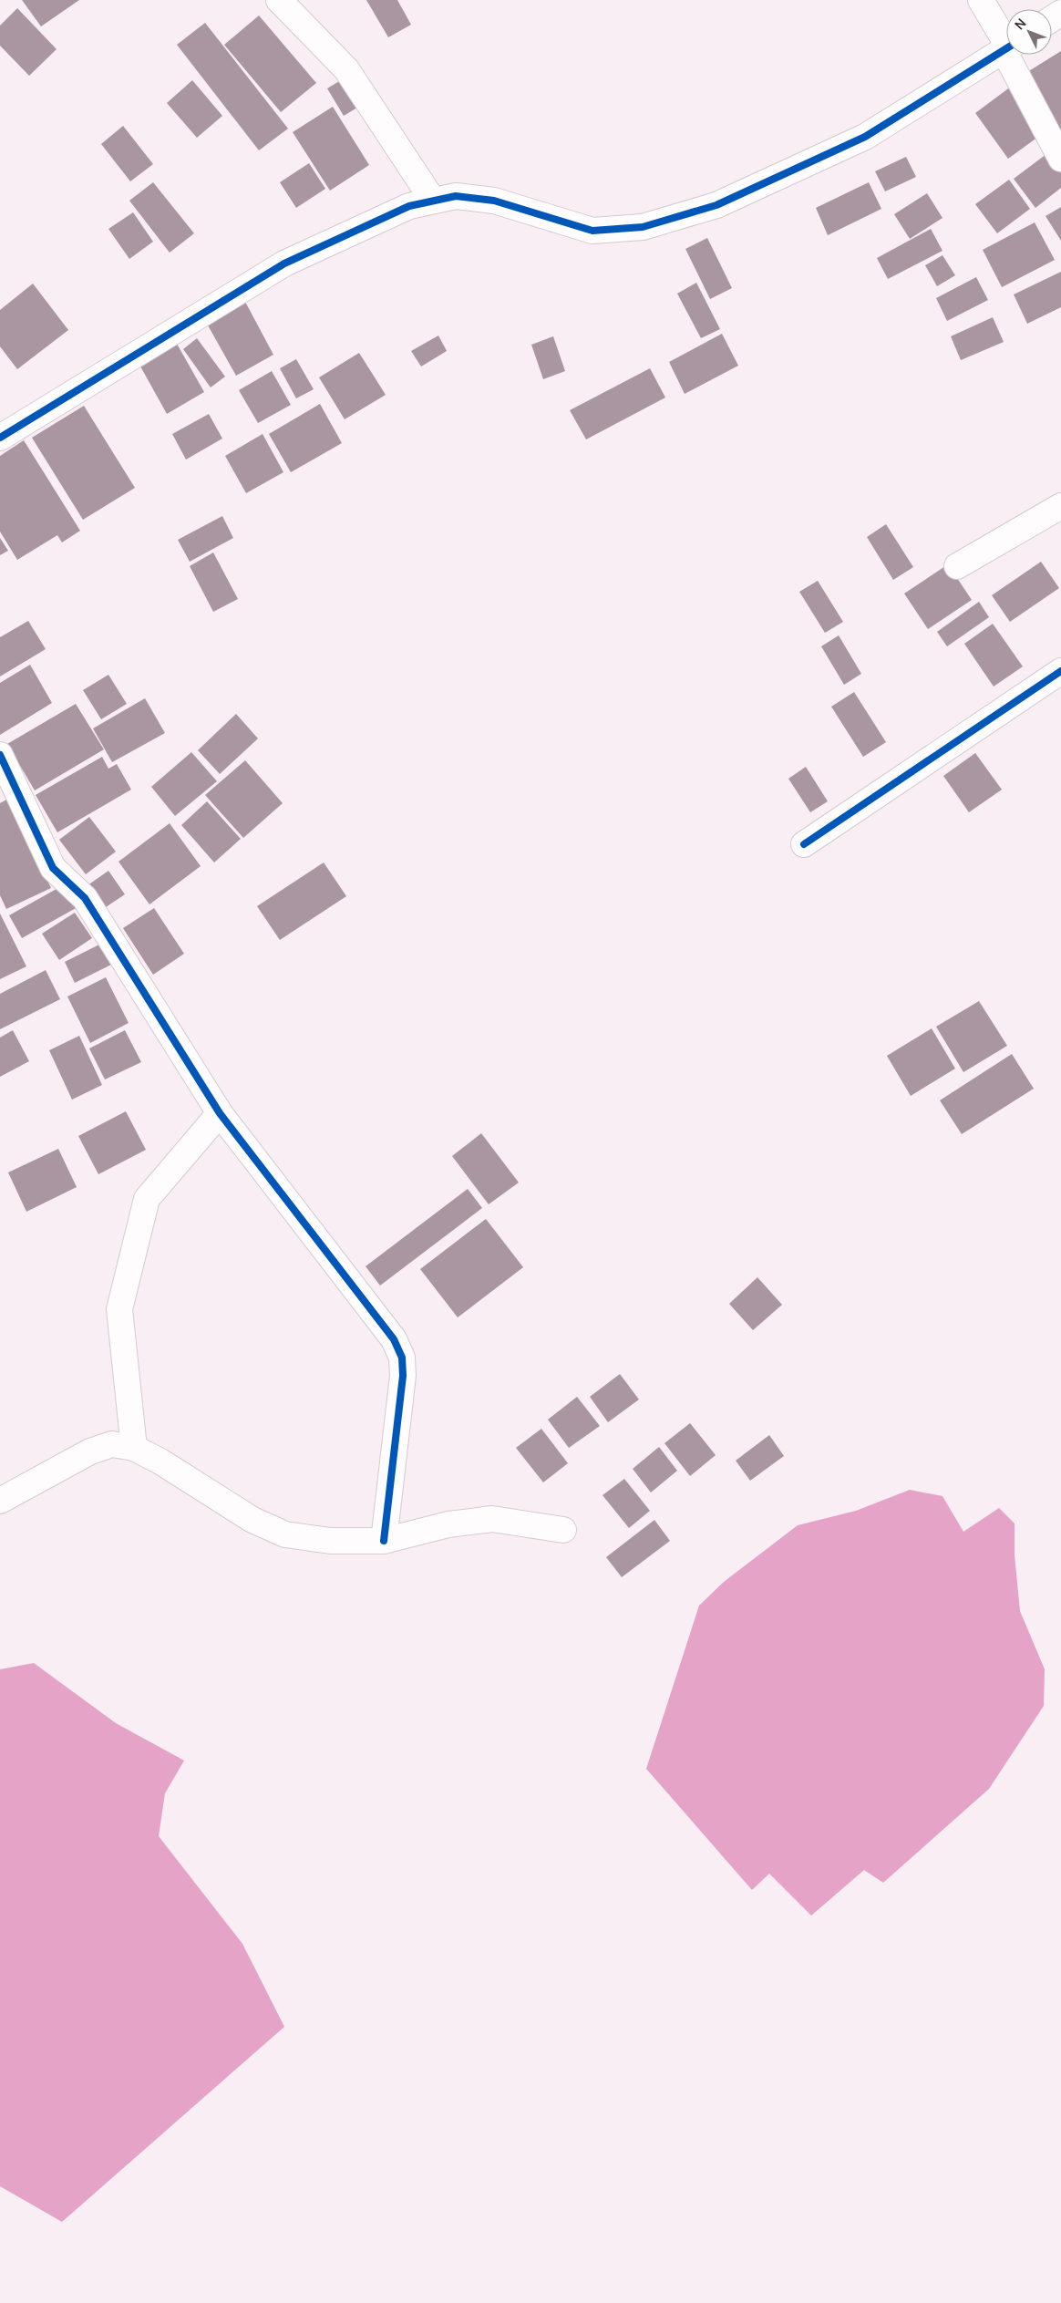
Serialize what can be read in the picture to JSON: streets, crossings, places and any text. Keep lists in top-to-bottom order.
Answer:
{
  "north": "top left"
}
